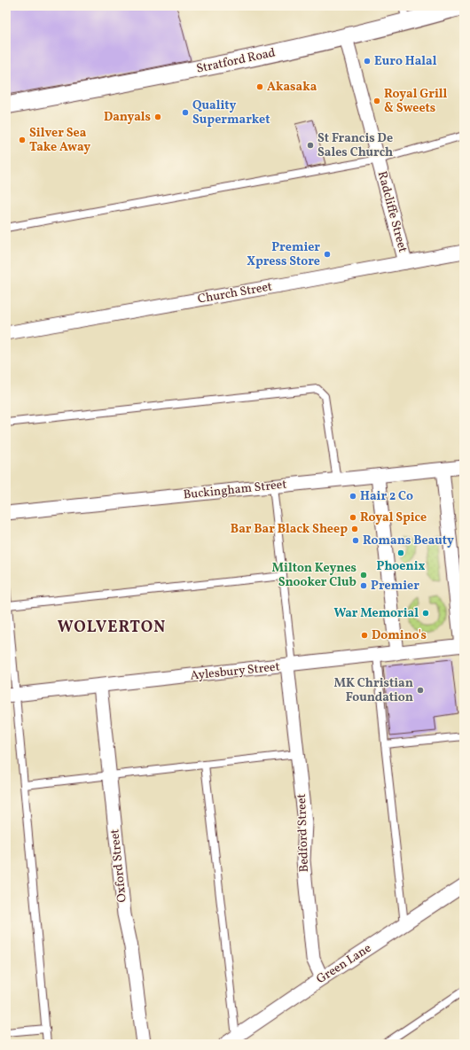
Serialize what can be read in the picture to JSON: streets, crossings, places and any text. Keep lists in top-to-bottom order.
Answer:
{
  "streets": {
    "street": [
      "Stratford Road",
      "Radcliffe Street",
      "Church Street",
      "Buckingham Street",
      "Aylesbury Street",
      "Bedford Street",
      "Oxford Street",
      "Green Lane"
    ]
  },
  "crossings": [
    ["Stratford Road", "Radcliffe Street"],
    ["Radcliffe Street", "Church Street"],
    ["Aylesbury Street", "Bedford Street"],
    ["Aylesbury Street", "Oxford Street"],
    ["Bedford Street", "Green Lane"]
  ],
  "districts": ["WOLVERTON"],
  "places": [
    "Euro Halal",
    "Akasaka",
    "Royal Grill & Sweets",
    "Quality Supermarket",
    "Danyals",
    "Silver Sea Take Away",
    "St Francis De Sales Church",
    "Premier Xpress Store",
    "Hair 2 Co",
    "Royal Spice",
    "Bar Bar Black Sheep",
    "Romans Beauty",
    "Phoenix",
    "Milton Keynes Snooker Club",
    "Premier",
    "War Memorial",
    "Domino's",
    "MK Christian Foundation"
  ]
}
